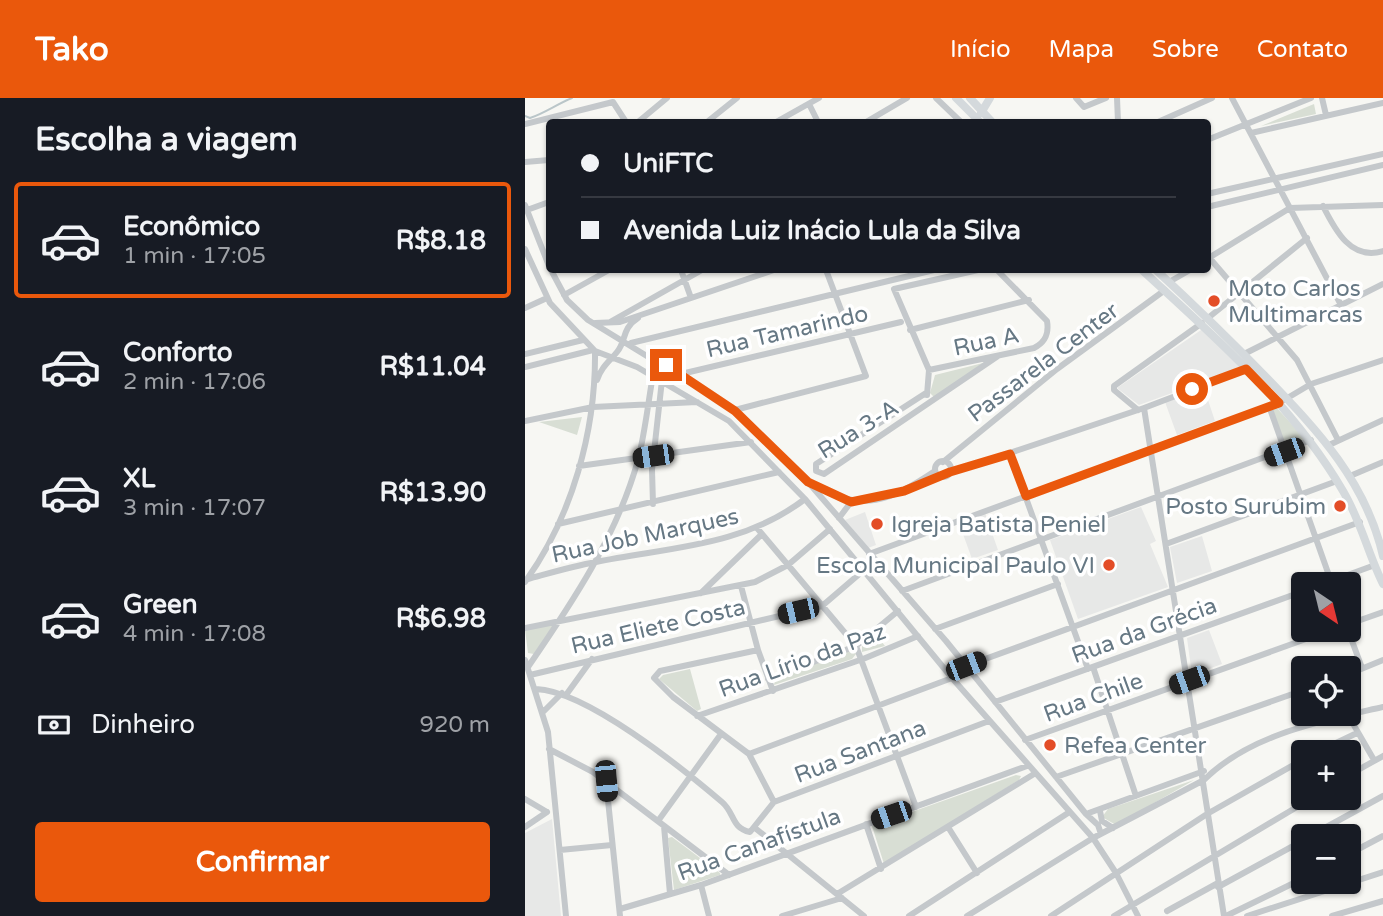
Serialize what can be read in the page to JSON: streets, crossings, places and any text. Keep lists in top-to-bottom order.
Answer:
{
  "streets": {
    "street": [
      "Rua Tamarindo",
      "Rua A",
      "Passarela Center",
      "Rua 3-A",
      "Rua Job Marques",
      "Rua Eliete Costa",
      "Rua da Grécia",
      "Rua Lírio da Paz",
      "Rua Chile",
      "Rua Santana",
      "Rua Canafístula"
    ]
  },
  "crossings": [
    ["Rua A", "Rua 3-A"]
  ],
  "places": [
    "Moto Carlos Multimarcas",
    "Posto Surubim",
    "Igreja Batista Peniel",
    "Escola Municipal Paulo VI",
    "Refea Center"
  ],
  "north": "bottom right",
  "page": {
    "header": "Tako",
    "nav": [
      "Início",
      "Mapa",
      "Sobre",
      "Contato"
    ],
    "heading": "Escolha a viagem",
    "banner": ["UniFTC", "Avenida Luiz Inácio Lula da Silva"],
    "list": [
      {
        "name": "Econômico",
        "note": "1 min · 17:05",
        "value": "R$8.18"
      },
      {
        "name": "Conforto",
        "note": "2 min · 17:06",
        "value": "R$11.04"
      },
      {
        "name": "XL",
        "note": "3 min · 17:07",
        "value": "R$13.90"
      },
      {
        "name": "Green",
        "note": "4 min · 17:08",
        "value": "R$6.98"
      }
    ],
    "map_buttons": ["+", "−"],
    "pay": ["Dinheiro", "920 m"],
    "buttons": "Confirmar"
  }
}
